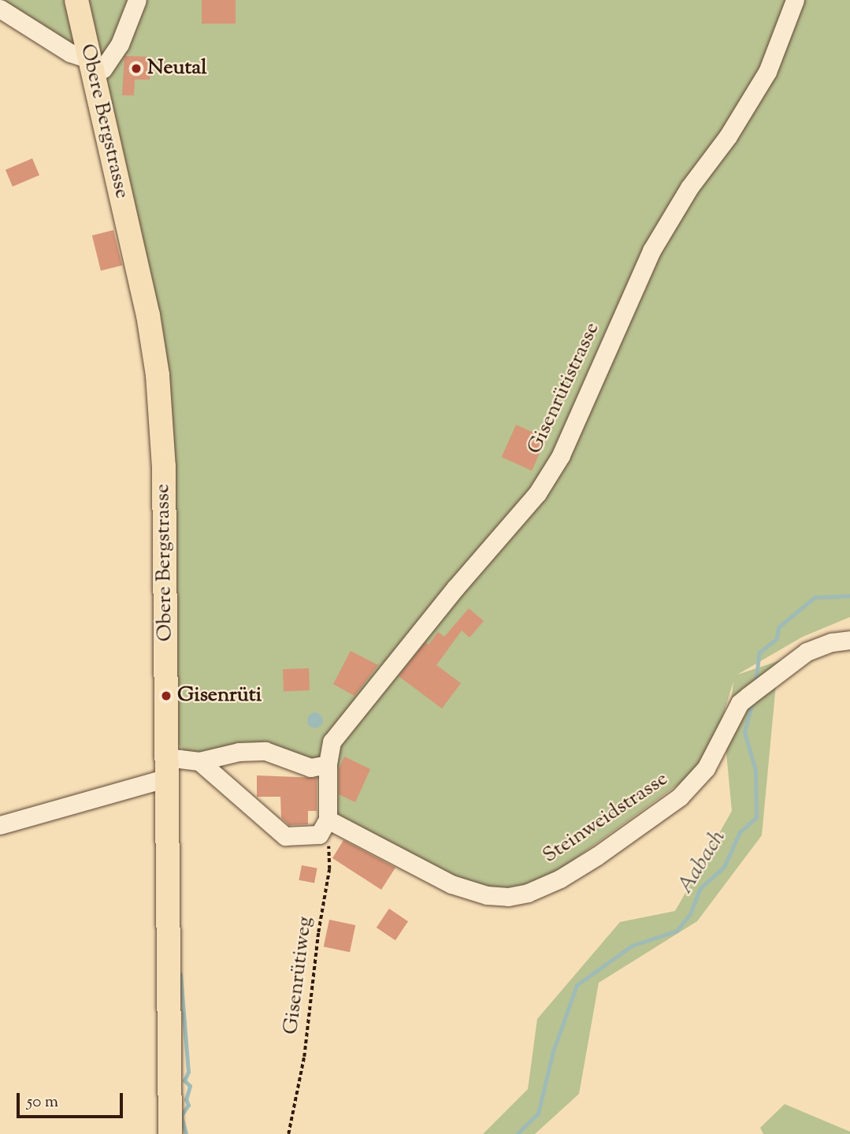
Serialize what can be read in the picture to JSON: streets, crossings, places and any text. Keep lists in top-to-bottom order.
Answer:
{
  "streets": {
    "main road": ["Obere Bergstrasse"],
    "street": ["Gisenrütistrasse", "Steinweidstrasse"],
    "path": ["Gisenrütiweg"]
  },
  "crossings": [
    ["Steinweidstrasse", "Gisenrütiweg"]
  ],
  "water": ["Aabach"],
  "places": ["Neutal", "Gisenrüti"],
  "scale_bar": "50 m"
}
